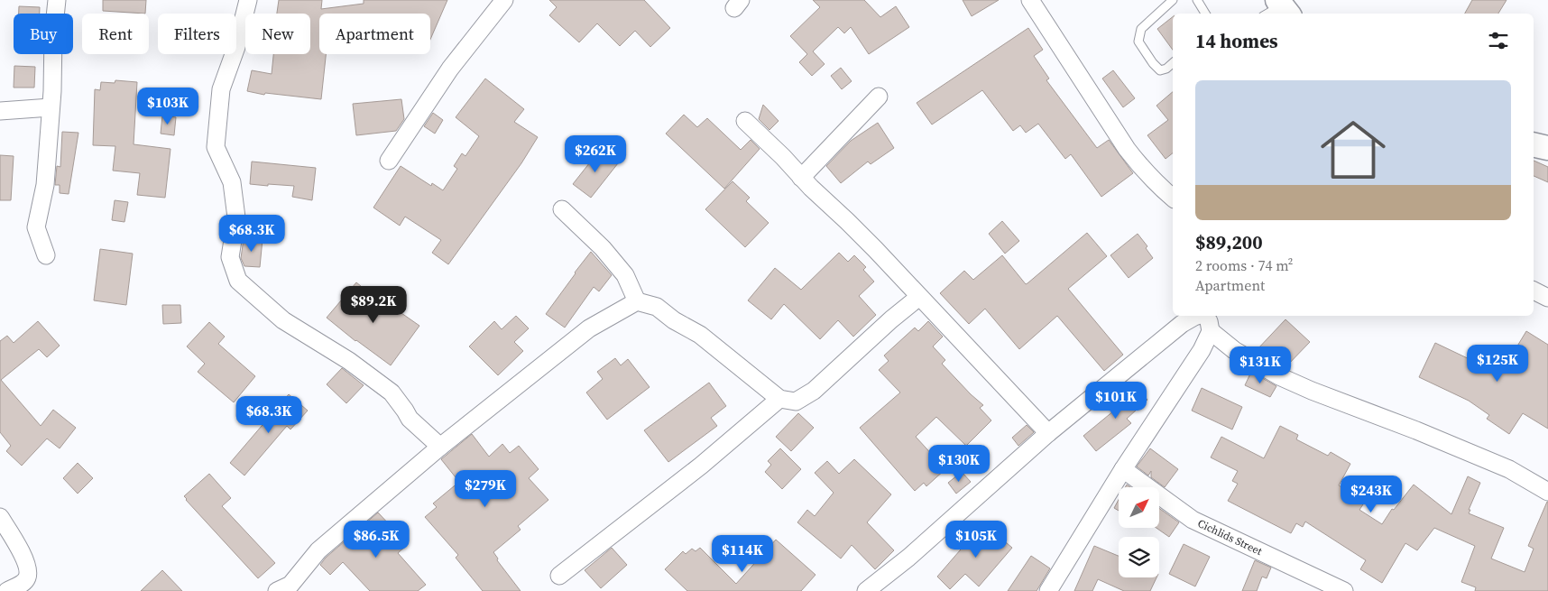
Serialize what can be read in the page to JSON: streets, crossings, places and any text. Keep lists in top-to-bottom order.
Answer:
{
  "streets": {
    "street": ["Cichlids Street"]
  },
  "north": "top right",
  "page": {
    "chip": [
      "Buy",
      "Rent",
      "Filters",
      "New",
      "Apartment"
    ],
    "heading": "14 homes",
    "list": [
      {
        "name": "$89,200",
        "note": "2 rooms · 74 m² · Apartment"
      }
    ],
    "price": [
      "$103K",
      "$262K",
      "$68.3K",
      "$89.2K",
      "$125K",
      "$131K",
      "$101K",
      "$68.3K",
      "$130K",
      "$279K",
      "$243K",
      "$86.5K",
      "$105K",
      "$114K"
    ]
  }
}
